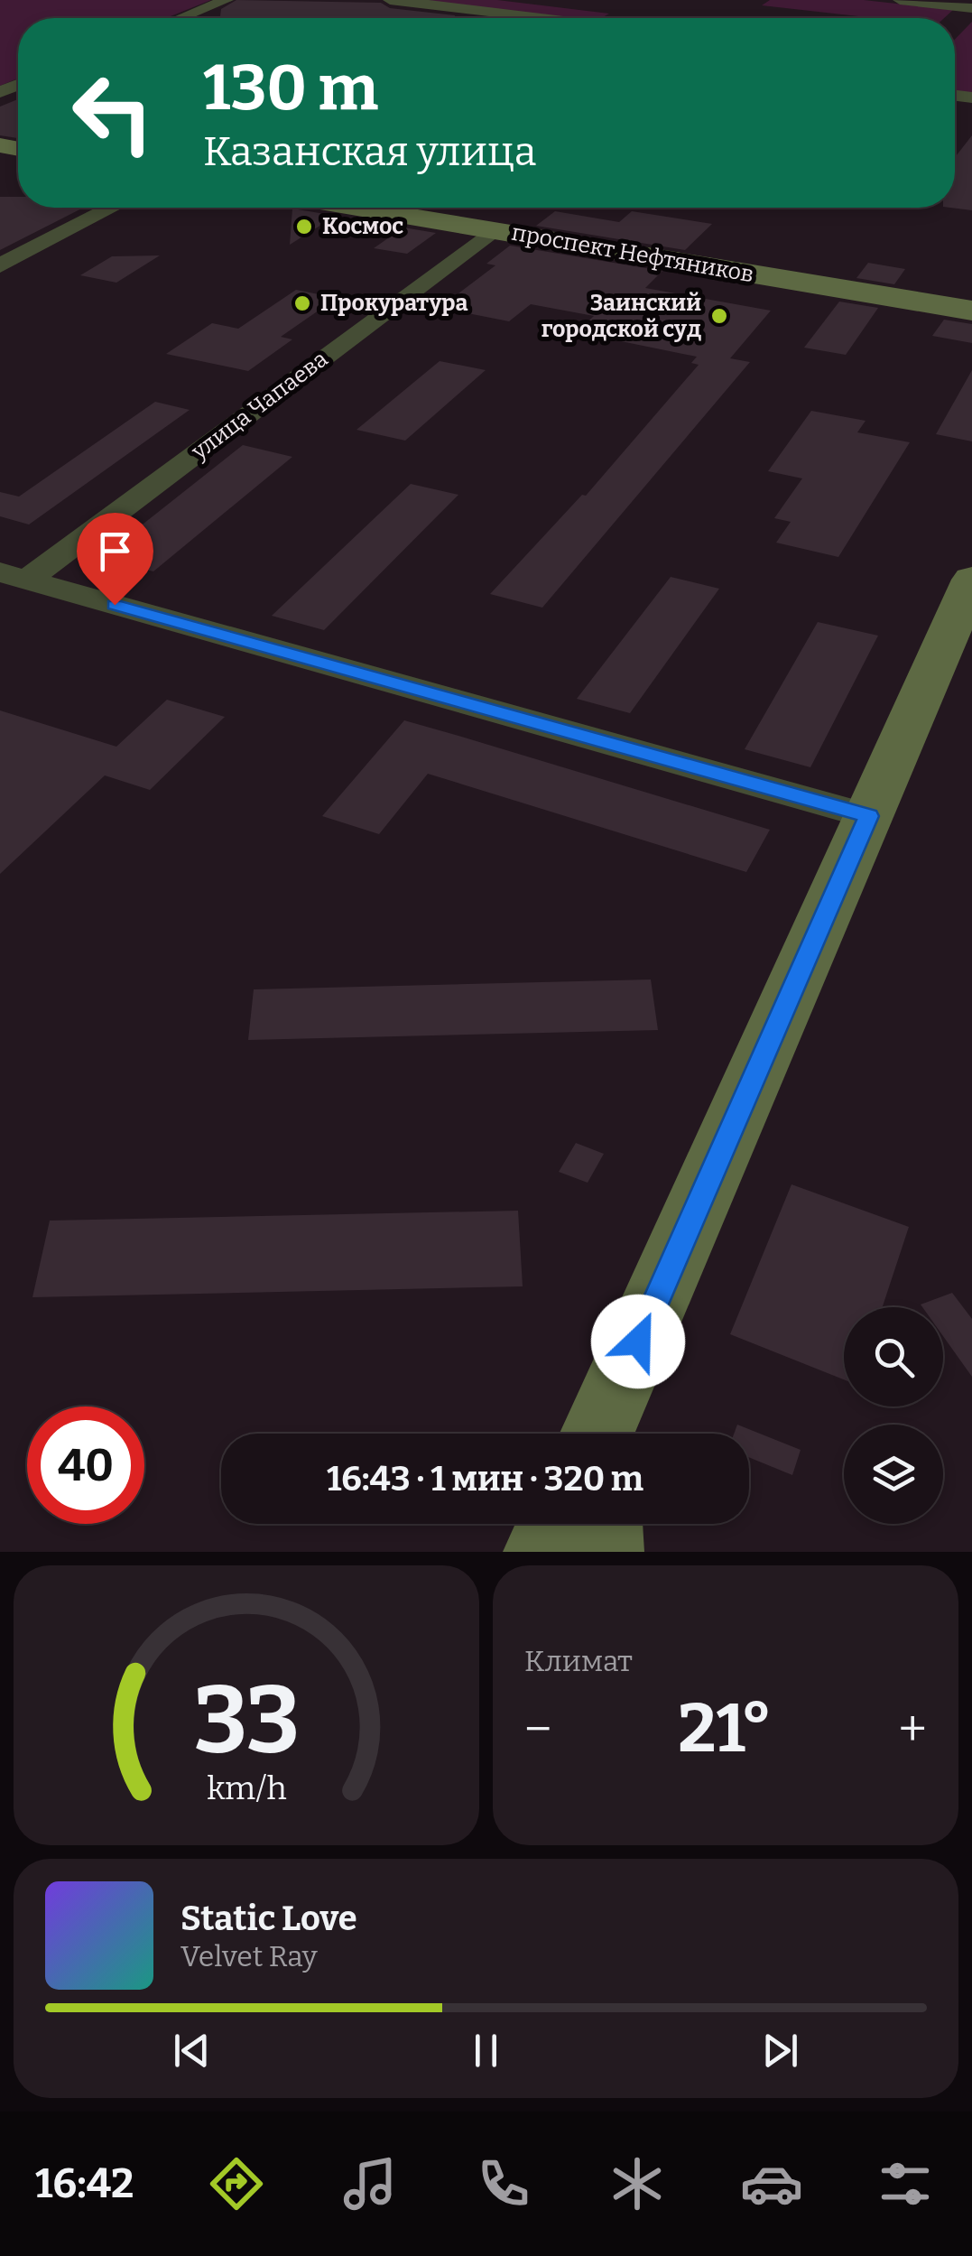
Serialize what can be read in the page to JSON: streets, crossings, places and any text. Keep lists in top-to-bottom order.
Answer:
{
  "streets": {
    "street": ["проспект Нефтяников", "улица Чапаева"]
  },
  "crossings": [
    ["проспект Нефтяников", "улица Чапаева"]
  ],
  "places": ["Космос", "Прокуратура", "Заинский городской суд"],
  "page": {
    "turn": ["130 m", "Казанская улица"],
    "limit": "40",
    "trip": "16:43 · 1 мин · 320 m",
    "tile": "Климат",
    "heat": ["−", "21°", "+"],
    "song": ["Static Love", "Velvet Ray"],
    "tabs": "16:42",
    "gauge": ["33", "km/h"]
  }
}
